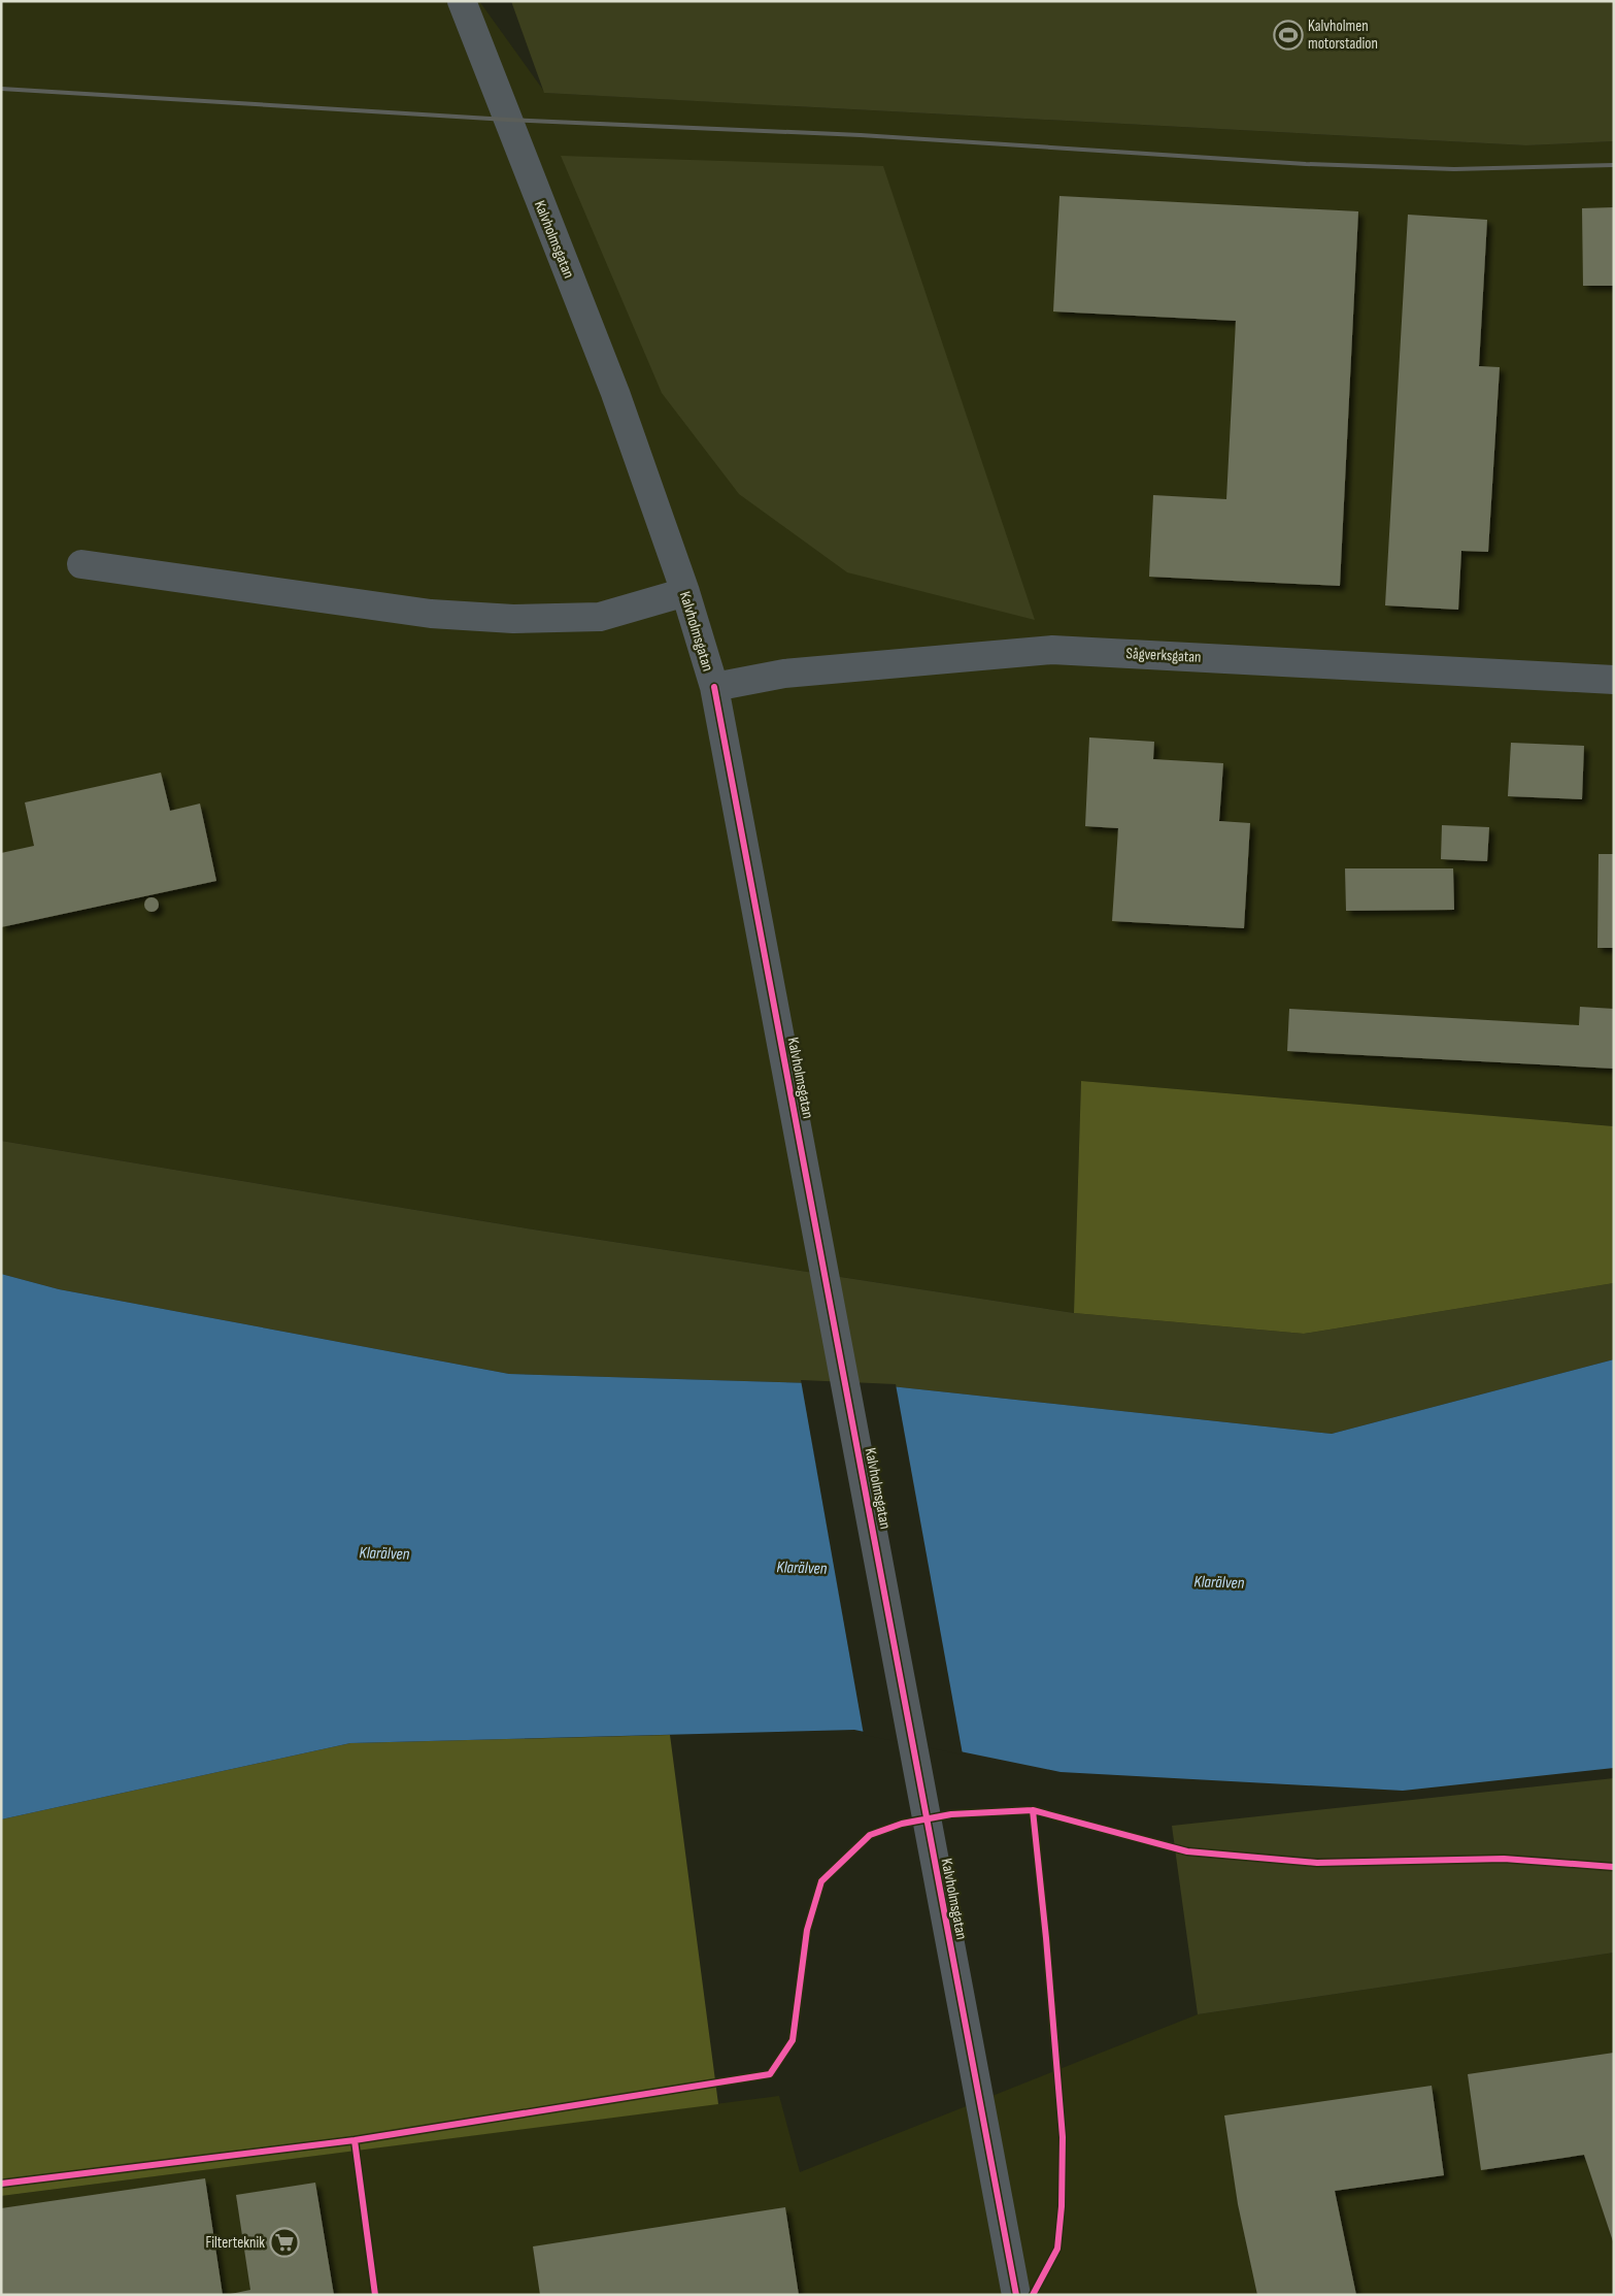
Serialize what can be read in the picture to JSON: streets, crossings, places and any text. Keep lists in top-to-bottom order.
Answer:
{
  "streets": {
    "street": ["Kalvholmsgatan", "Sågverksgatan"]
  },
  "crossings": [
    ["Kalvholmsgatan", "Sågverksgatan"]
  ],
  "water": ["Klarälven"],
  "places": {
    "sports": ["Kalvholmen motorstadion"],
    "supermarket": ["Filterteknik"]
  }
}
